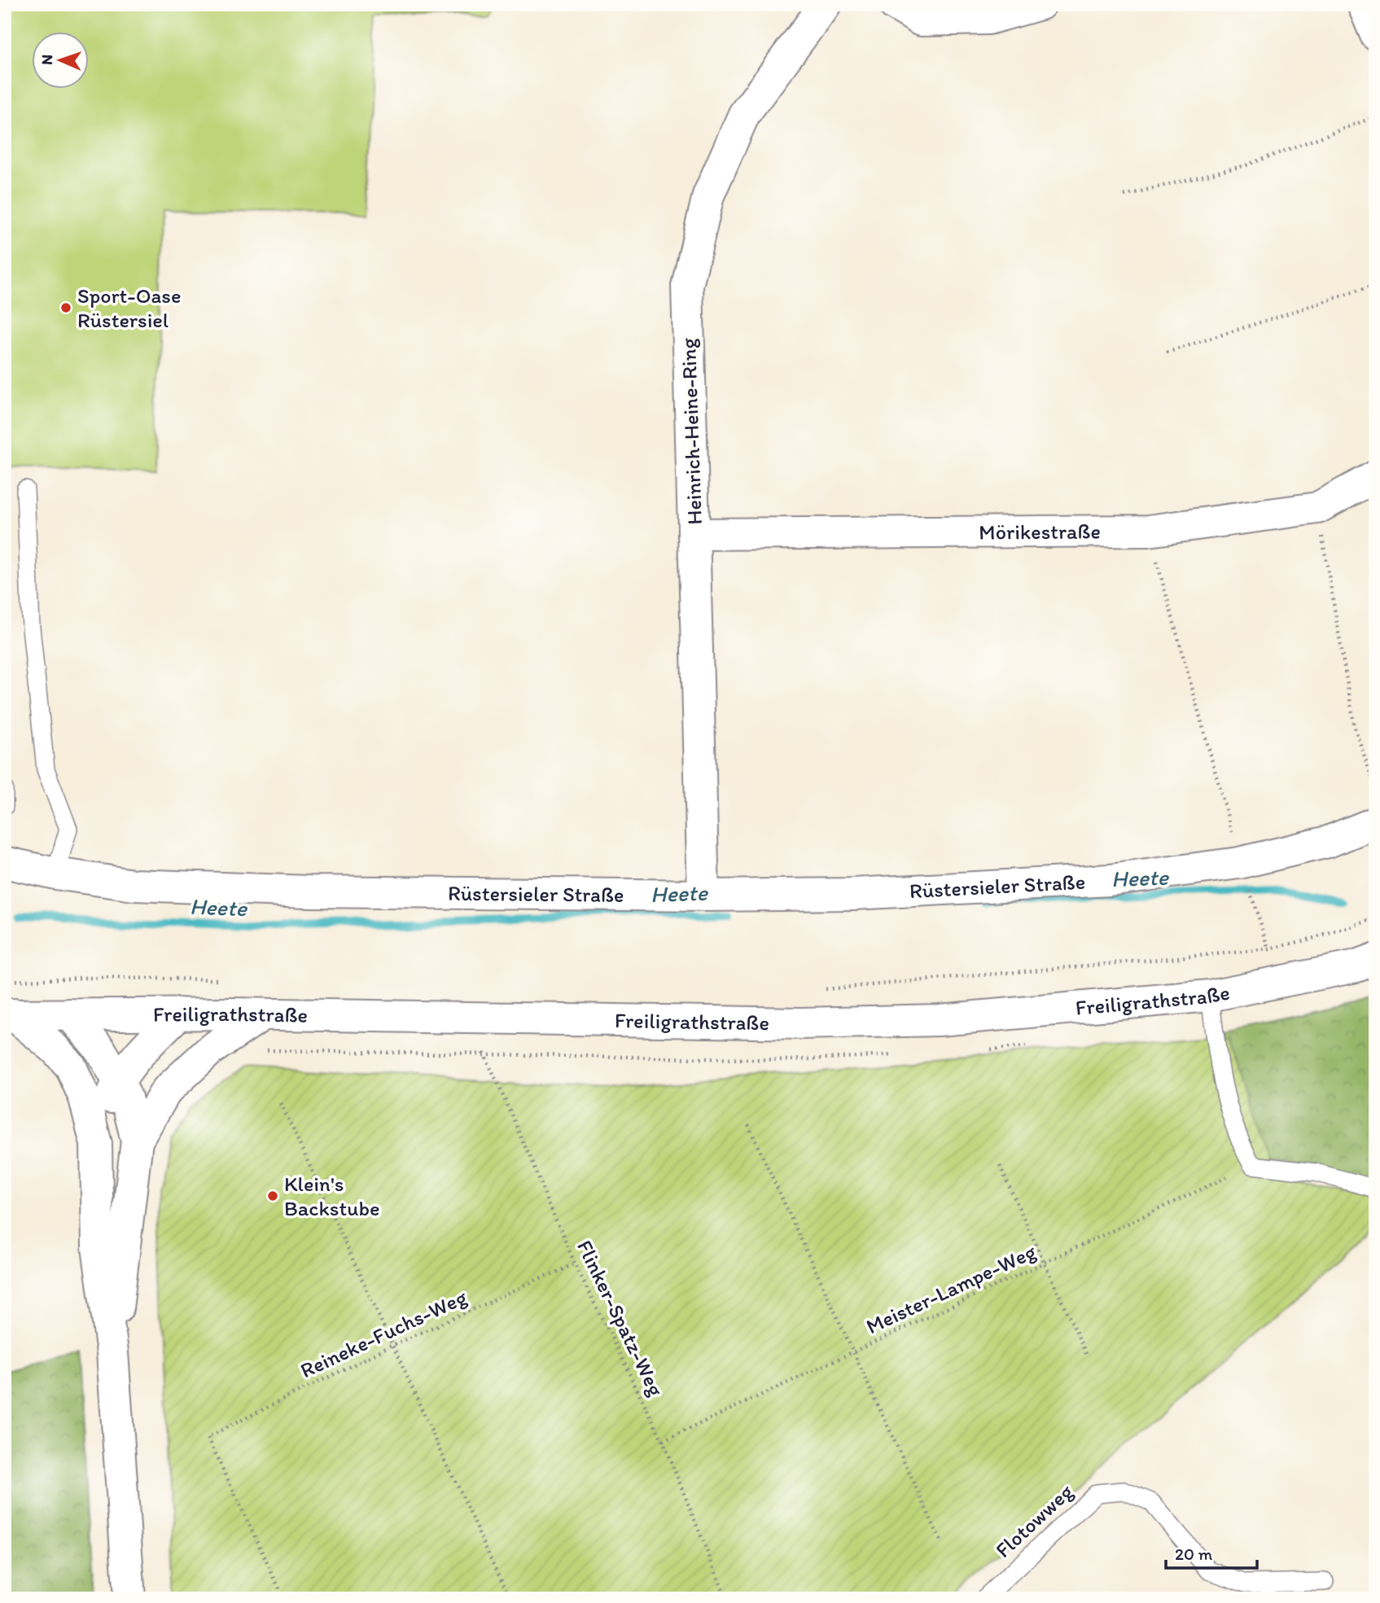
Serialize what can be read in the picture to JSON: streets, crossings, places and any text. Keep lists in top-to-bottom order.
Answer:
{
  "streets": {
    "street": [
      "Heinrich-Heine-Ring",
      "Mörikestraße",
      "Rüstersieler Straße",
      "Freiligrathstraße"
    ],
    "lane": ["Flotowweg"],
    "path": ["Meister-Lampe-Weg", "Flinker-Spatz-Weg", "Reineke-Fuchs-Weg"]
  },
  "crossings": [
    ["Heinrich-Heine-Ring", "Mörikestraße"],
    ["Heinrich-Heine-Ring", "Rüstersieler Straße"],
    ["Meister-Lampe-Weg", "Flinker-Spatz-Weg"],
    ["Flinker-Spatz-Weg", "Reineke-Fuchs-Weg"]
  ],
  "water": ["Heete"],
  "places": ["Sport-Oase Rüstersiel", "Klein's Backstube"],
  "scale_bar": "20 m",
  "north": "left"
}
